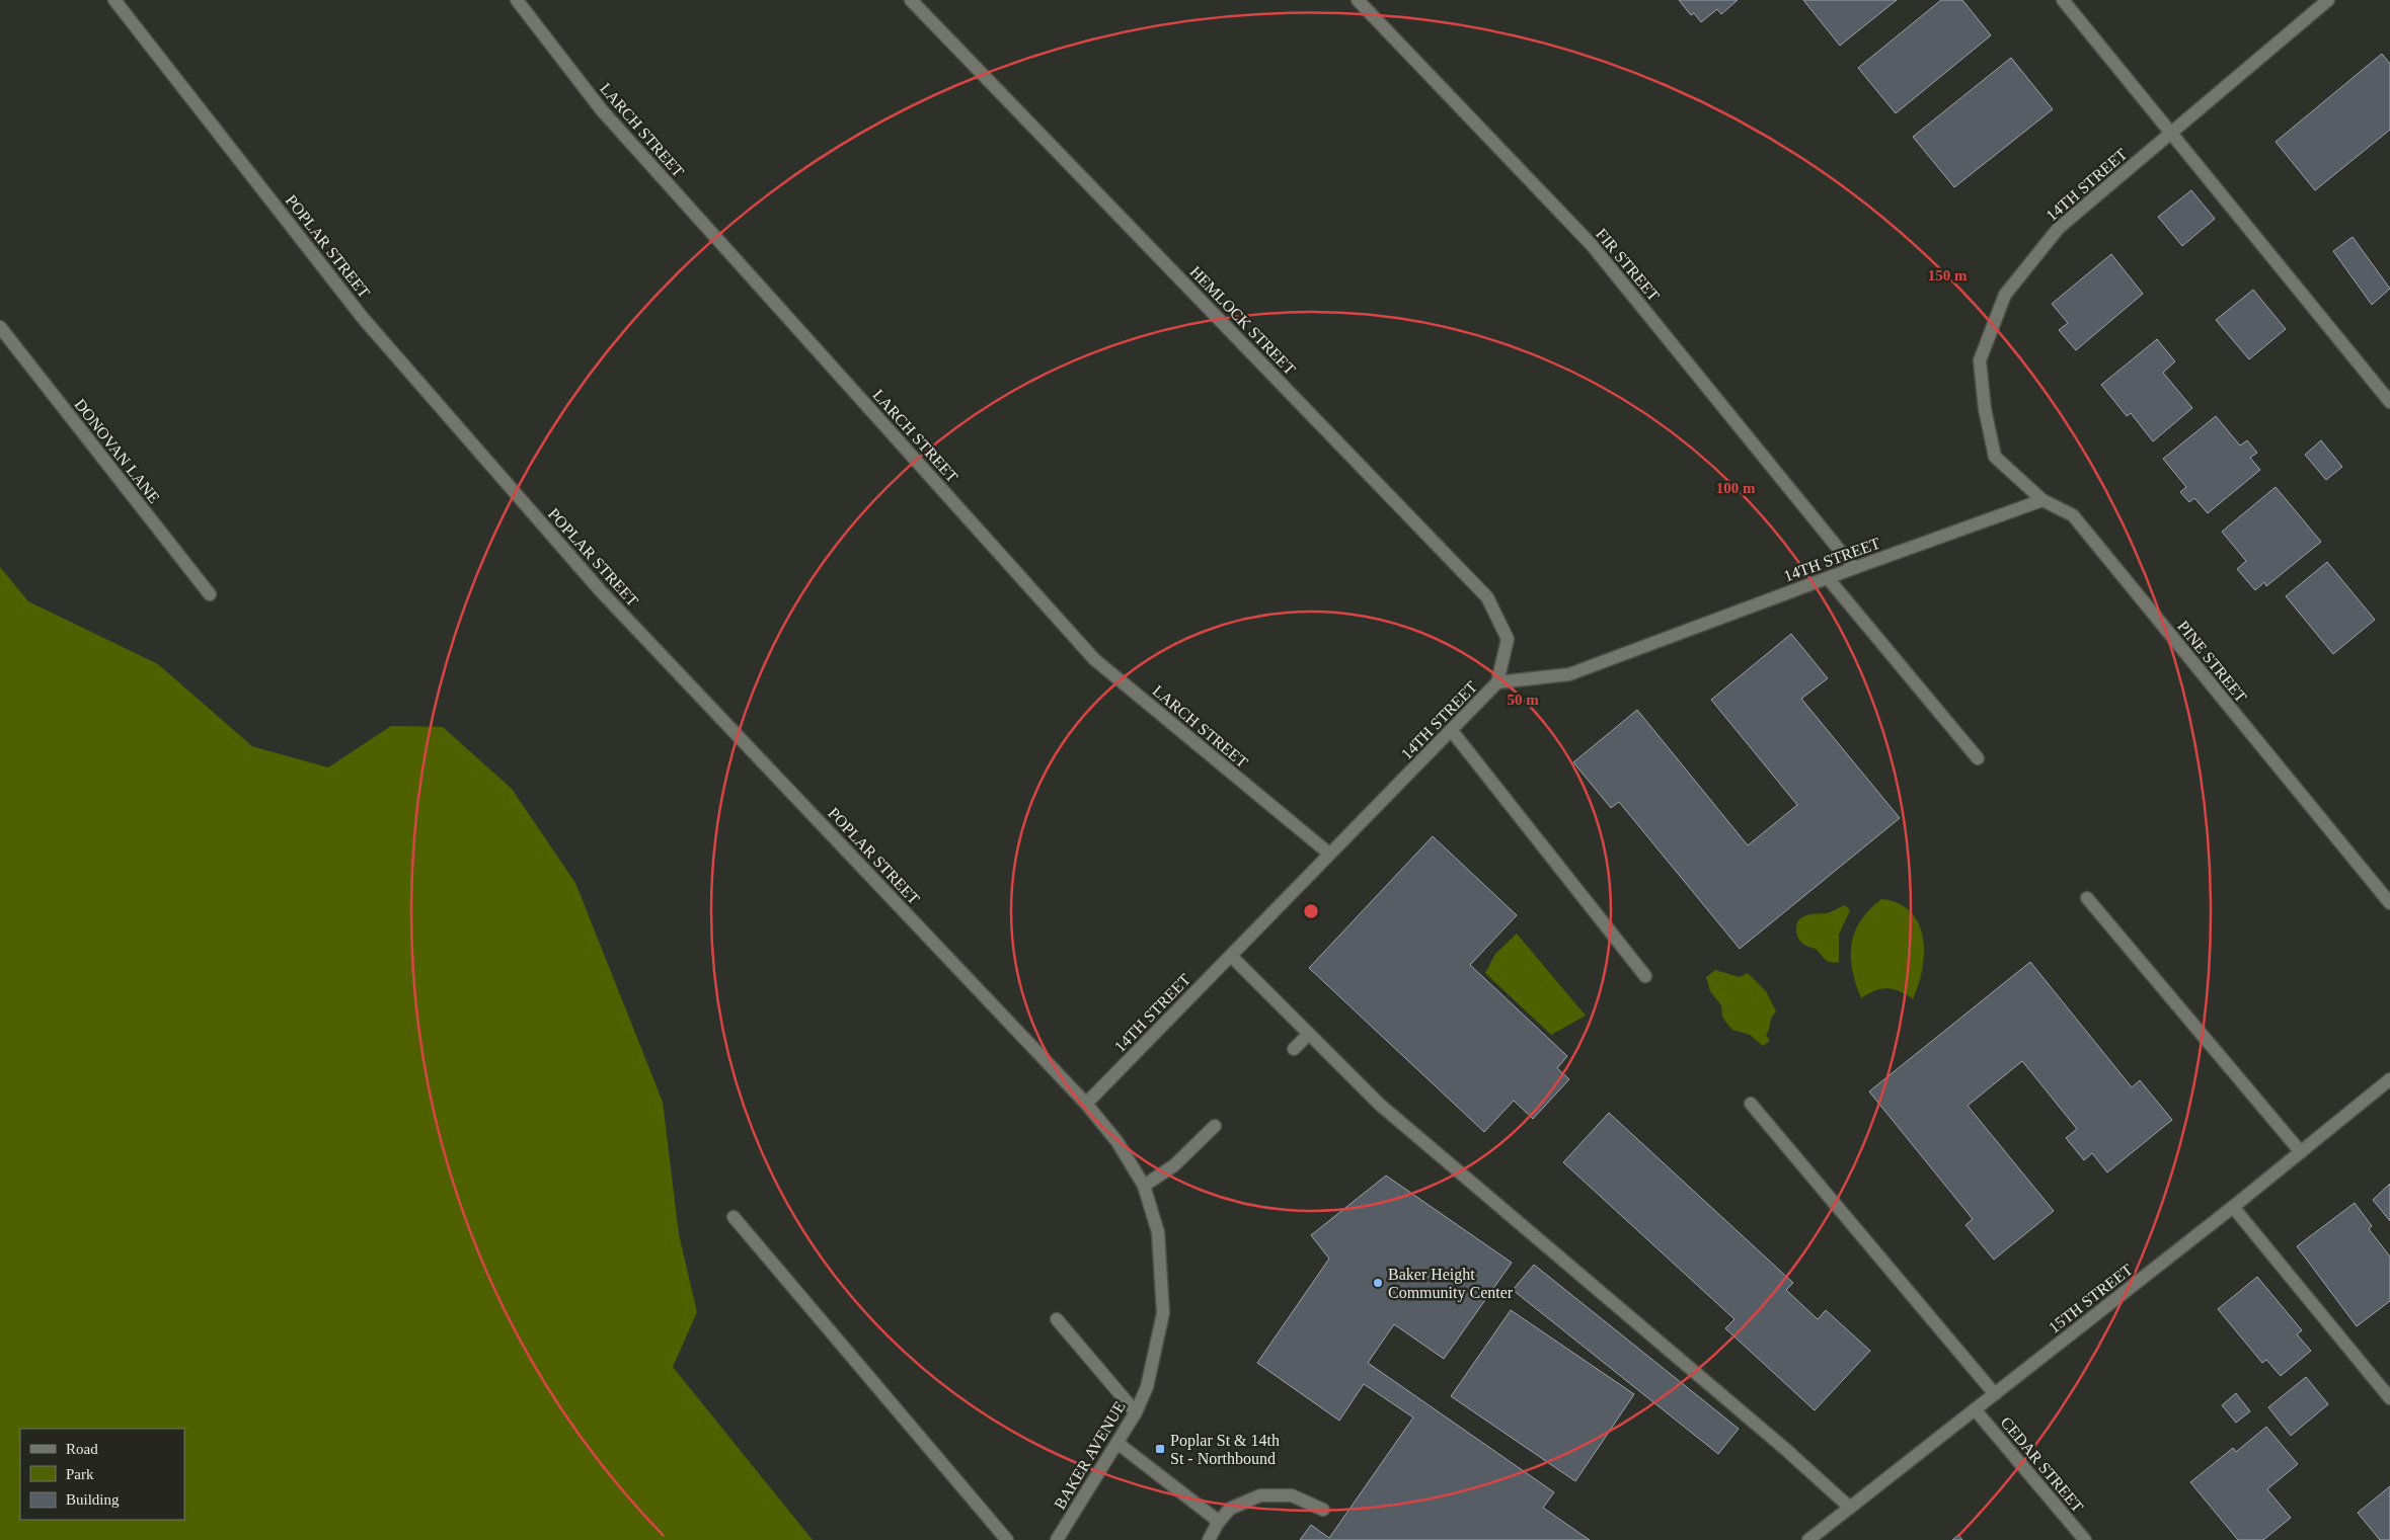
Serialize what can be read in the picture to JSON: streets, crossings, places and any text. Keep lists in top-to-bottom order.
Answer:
{
  "streets": {
    "street": [
      "LARCH STREET",
      "14TH STREET",
      "POPLAR STREET",
      "FIR STREET",
      "HEMLOCK STREET",
      "DONOVAN LANE",
      "PINE STREET",
      "15TH STREET",
      "BAKER AVENUE",
      "CEDAR STREET"
    ]
  },
  "crossings": [
    ["LARCH STREET", "14TH STREET"],
    ["14TH STREET", "POPLAR STREET"],
    ["14TH STREET", "FIR STREET"],
    ["14TH STREET", "HEMLOCK STREET"],
    ["14TH STREET", "PINE STREET"],
    ["14TH STREET", "BAKER AVENUE"],
    ["POPLAR STREET", "BAKER AVENUE"],
    ["15TH STREET", "CEDAR STREET"]
  ],
  "places": {
    "other": ["Baker Height Community Center"],
    "transit": ["Poplar St & 14th St - Northbound"]
  },
  "legend": ["Road", "Park", "Building"],
  "rings": ["150 m", "100 m", "50 m"]
}
